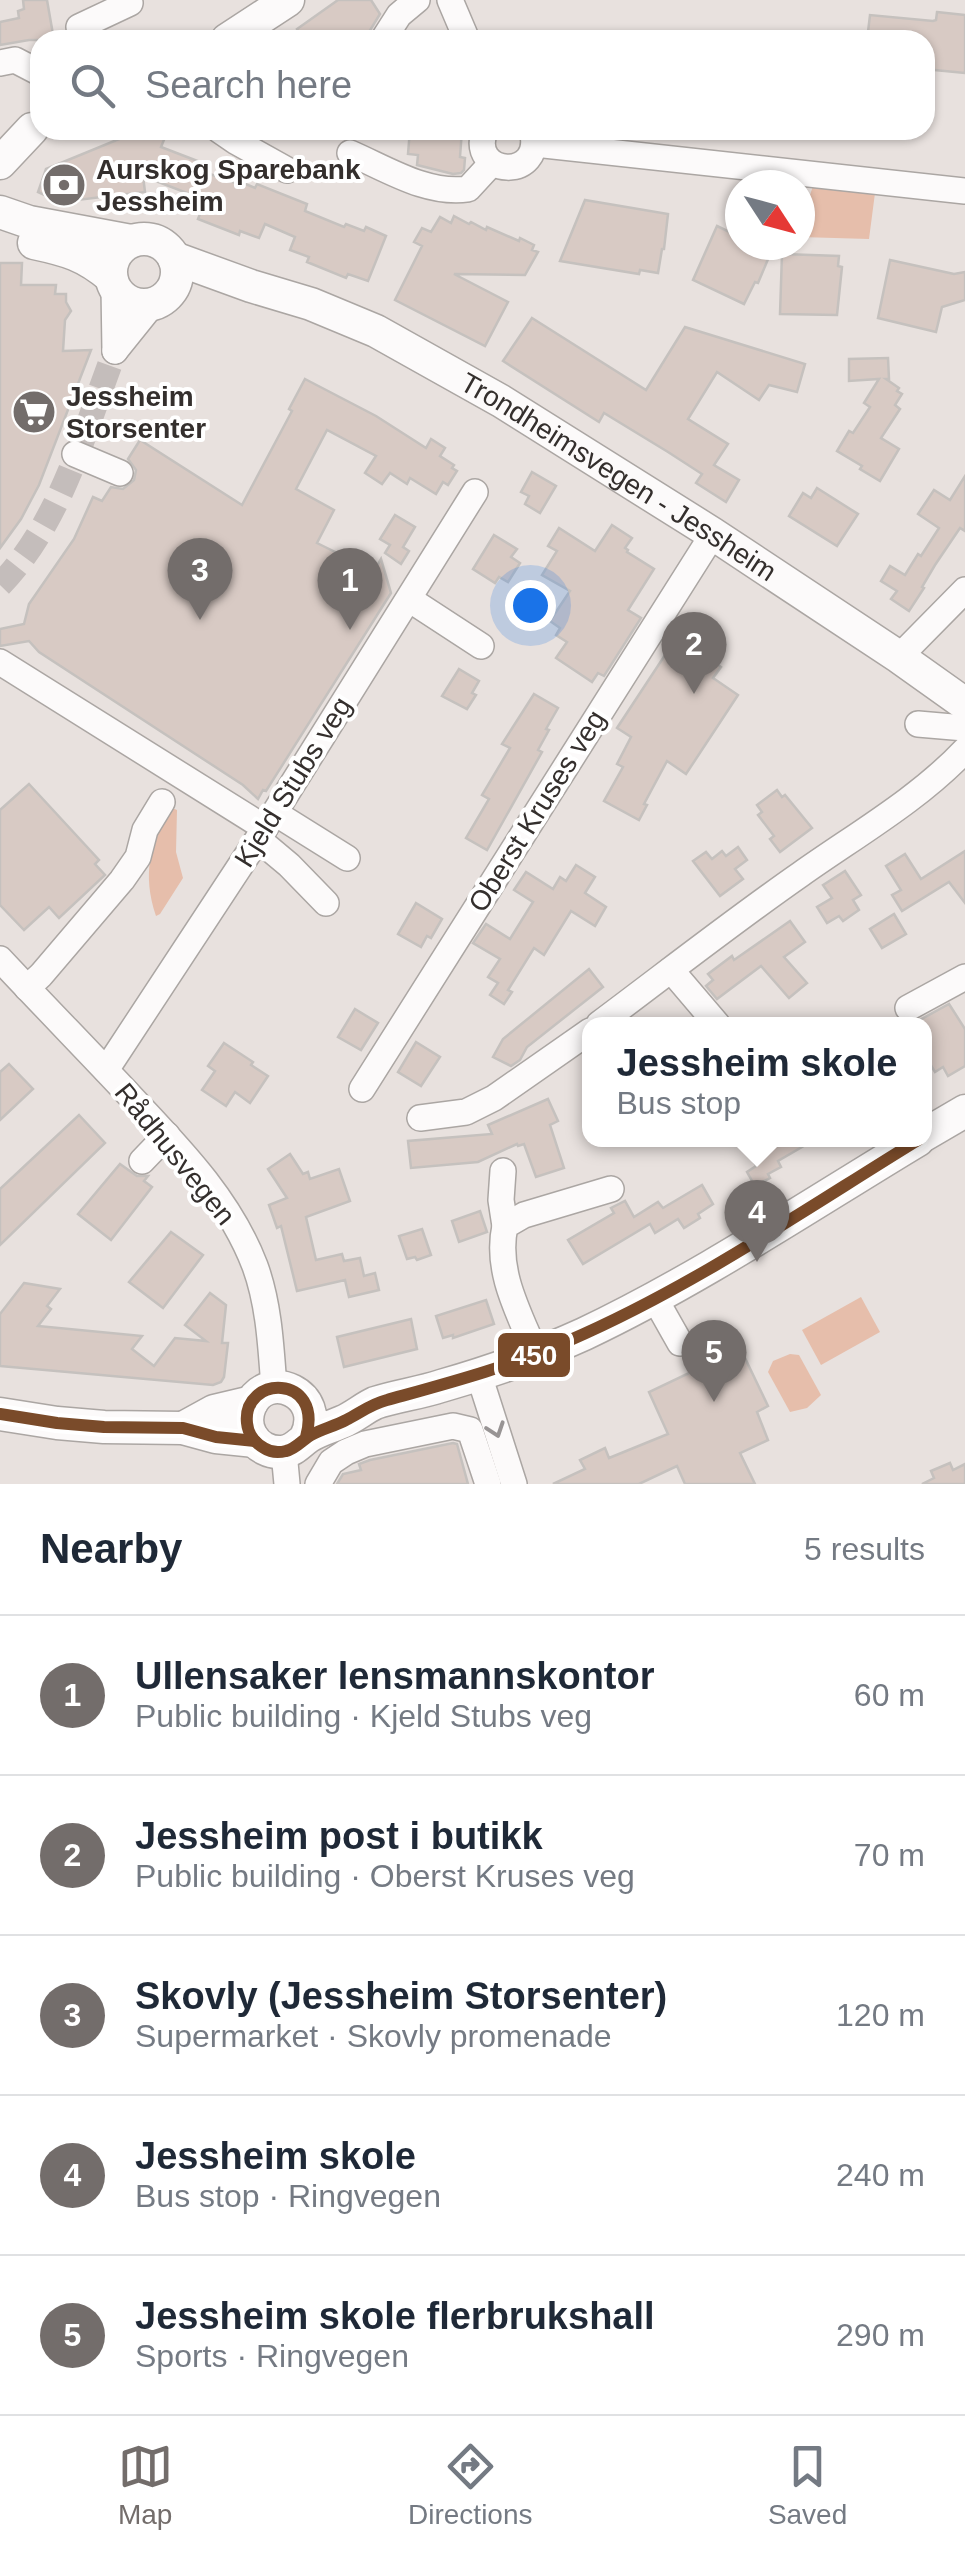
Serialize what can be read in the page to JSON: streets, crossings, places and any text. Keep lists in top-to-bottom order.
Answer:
{
  "streets": {
    "main road": ["Trondheimsvegen - Jessheim"],
    "street": ["Kjeld Stubs veg", "Oberst Kruses veg", "Rådhusvegen"]
  },
  "crossings": [
    ["Trondheimsvegen - Jessheim", "Oberst Kruses veg"],
    ["Kjeld Stubs veg", "Rådhusvegen"]
  ],
  "places": {
    "bank": ["Aurskog Sparebank Jessheim"],
    "supermarket": ["Jessheim Storsenter"]
  },
  "lines": ["transit line 450"],
  "north": "bottom right",
  "page": {
    "search": "Search here",
    "pins": [
      "3",
      "1",
      "2",
      "4",
      "5"
    ],
    "popup": ["Jessheim skole", "Bus stop"],
    "heading": ["Nearby", "5 results"],
    "list": [
      {
        "mark": "1",
        "name": "Ullensaker lensmannskontor",
        "note": "Public building · Kjeld Stubs veg",
        "value": "60 m"
      },
      {
        "mark": "2",
        "name": "Jessheim post i butikk",
        "note": "Public building · Oberst Kruses veg",
        "value": "70 m"
      },
      {
        "mark": "3",
        "name": "Skovly (Jessheim Storsenter)",
        "note": "Supermarket · Skovly promenade",
        "value": "120 m"
      },
      {
        "mark": "4",
        "name": "Jessheim skole",
        "note": "Bus stop · Ringvegen",
        "value": "240 m"
      },
      {
        "mark": "5",
        "name": "Jessheim skole flerbrukshall",
        "note": "Sports · Ringvegen",
        "value": "290 m"
      }
    ],
    "nav": ["Map", "Directions", "Saved"]
  }
}
